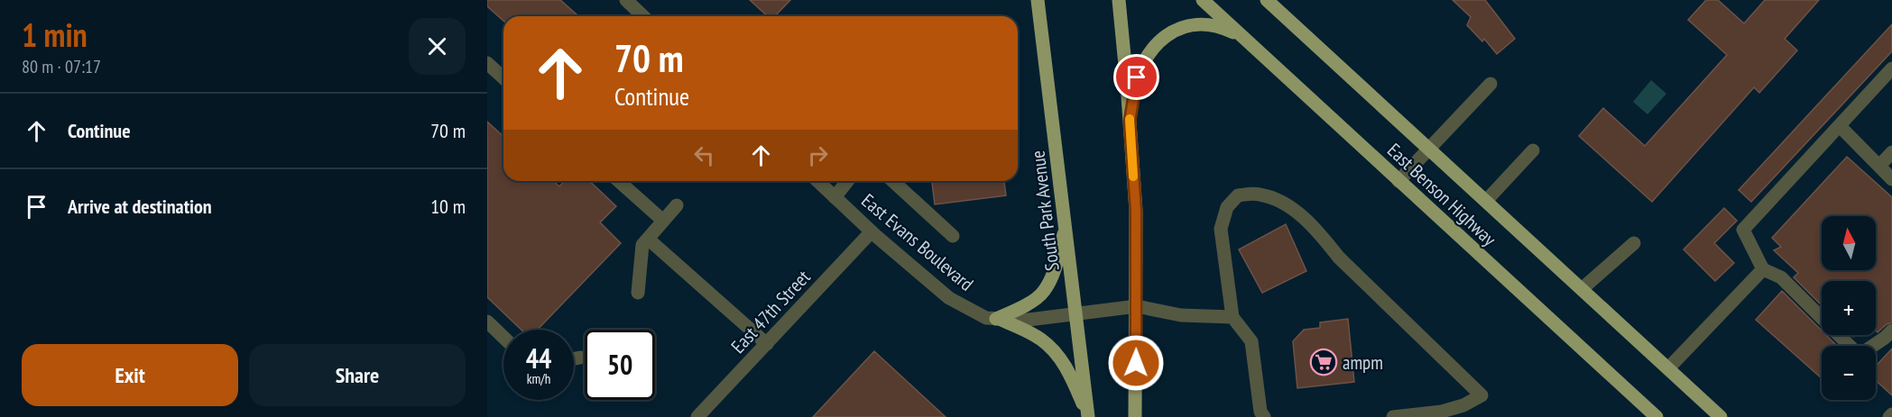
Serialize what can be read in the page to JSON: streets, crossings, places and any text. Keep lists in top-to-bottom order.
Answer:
{
  "streets": {
    "main road": ["East Benson Highway", "South Park Avenue"],
    "street": ["East Evans Boulevard", "East 47th Street"]
  },
  "crossings": [
    ["South Park Avenue", "East Evans Boulevard"],
    ["East Evans Boulevard", "East 47th Street"]
  ],
  "places": {
    "supermarket": ["ampm"]
  },
  "north": "top",
  "page": {
    "heading": ["1 min", "80 m · 07:17"],
    "turn": ["70 m", "Continue"],
    "list": [
      {
        "name": "Continue",
        "value": "70 m"
      },
      {
        "name": "Arrive at destination",
        "value": "10 m"
      }
    ],
    "map_buttons": ["+", "−"],
    "speed": "44 km/h",
    "limit": "50",
    "buttons": ["Exit", "Share"]
  }
}
